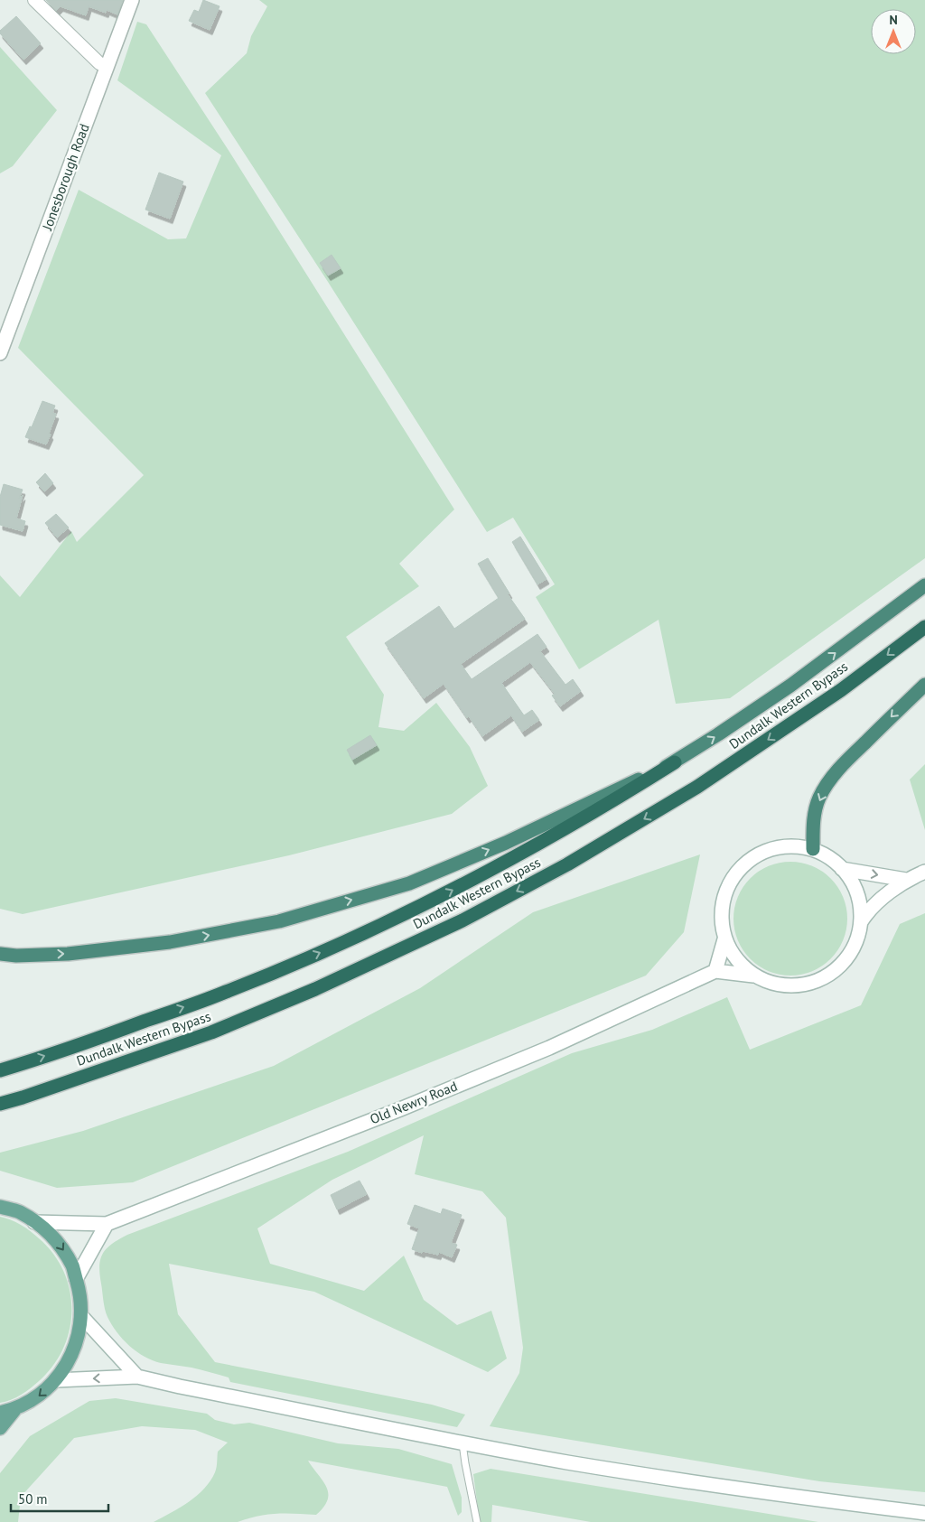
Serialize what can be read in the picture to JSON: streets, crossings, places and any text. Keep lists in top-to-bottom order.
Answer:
{
  "streets": {
    "highway": ["Dundalk Western Bypass"],
    "main road": ["Jonesborough Road", "Old Newry Road"]
  },
  "scale_bar": "50 m",
  "north": "top"
}
